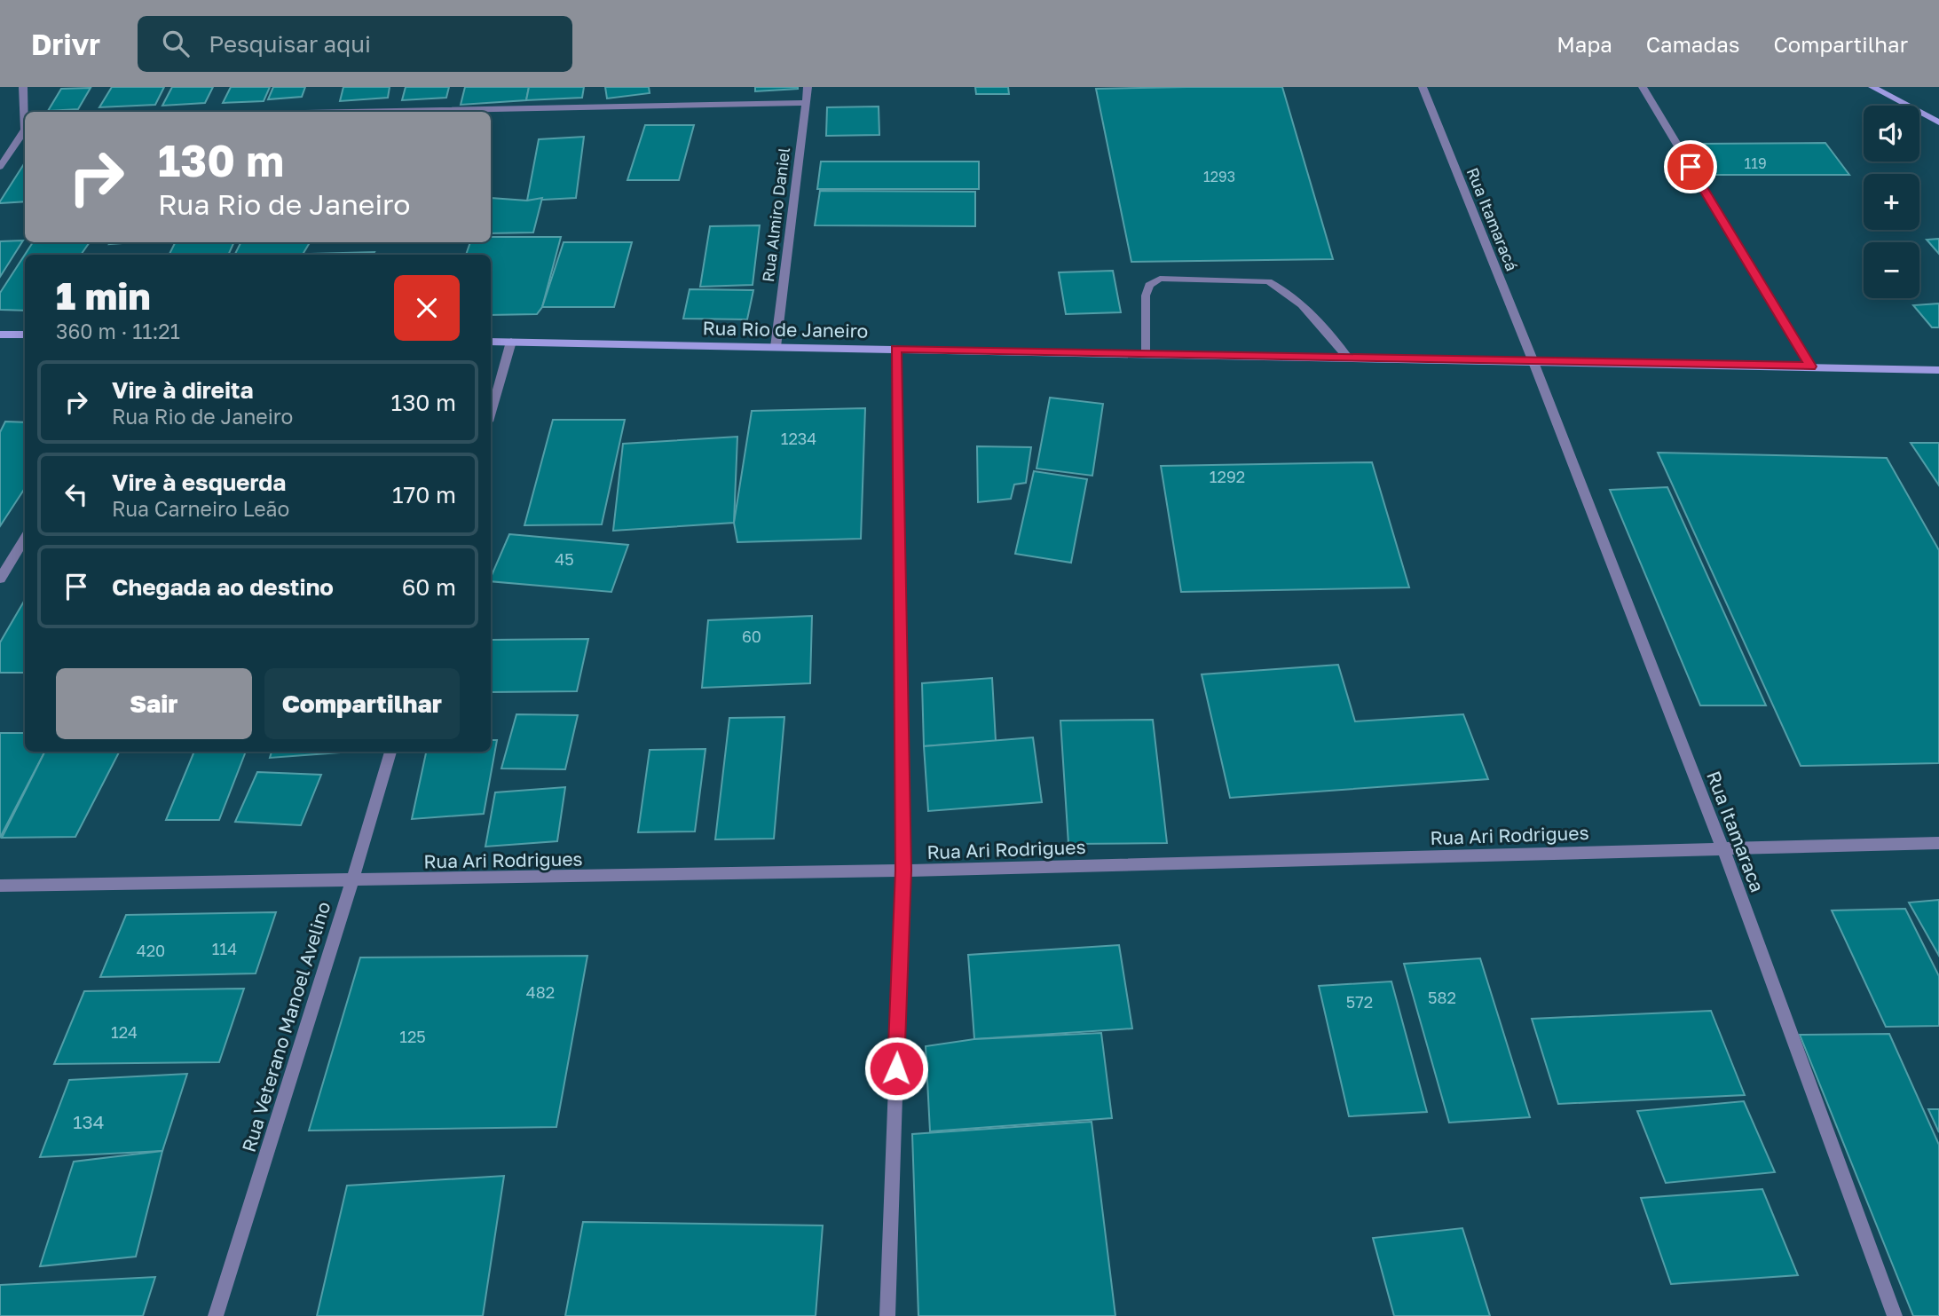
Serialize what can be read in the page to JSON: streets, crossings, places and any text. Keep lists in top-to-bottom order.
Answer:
{
  "streets": {
    "main road": ["Rua Rio de Janeiro"],
    "street": [
      "Rua Almiro Daniel",
      "Rua Itamaracá",
      "Rua Itamaraca",
      "Rua Ari Rodrigues",
      "Rua Veterano Manoel Avelino"
    ]
  },
  "crossings": [
    ["Rua Almiro Daniel", "Rua Rio de Janeiro"],
    ["Rua Itamaracá", "Rua Rio de Janeiro"],
    ["Rua Itamaracá", "Rua Itamaraca"],
    ["Rua Rio de Janeiro", "Rua Itamaraca"],
    ["Rua Itamaraca", "Rua Ari Rodrigues"],
    ["Rua Ari Rodrigues", "Rua Veterano Manoel Avelino"]
  ],
  "house_numbers": [
    "119",
    "1293",
    "1234",
    "1292",
    "45",
    "60",
    "114",
    "420",
    "482",
    "582",
    "572",
    "124",
    "125",
    "134"
  ],
  "page": {
    "header": "Drivr",
    "search": "Pesquisar aqui",
    "nav": ["Mapa", "Camadas", "Compartilhar"],
    "map_buttons": ["+", "−"],
    "turn": ["130 m", "Rua Rio de Janeiro"],
    "heading": ["1 min", "360 m · 11:21"],
    "list": [
      {
        "name": "Vire à direita",
        "note": "Rua Rio de Janeiro",
        "value": "130 m"
      },
      {
        "name": "Vire à esquerda",
        "note": "Rua Carneiro Leão",
        "value": "170 m"
      },
      {
        "name": "Chegada ao destino",
        "value": "60 m"
      }
    ],
    "buttons": ["Sair", "Compartilhar"]
  }
}
